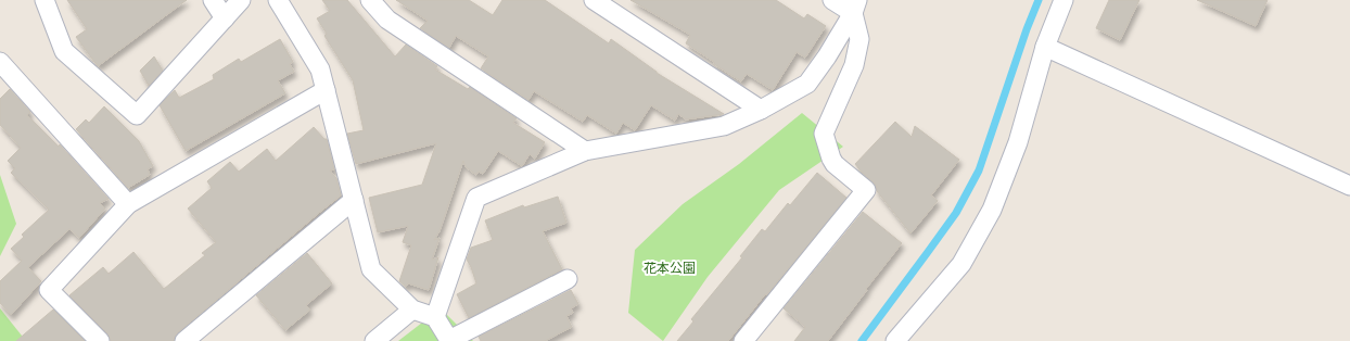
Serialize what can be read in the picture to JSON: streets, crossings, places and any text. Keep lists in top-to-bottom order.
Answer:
{
  "parks": ["花本公園"]
}
